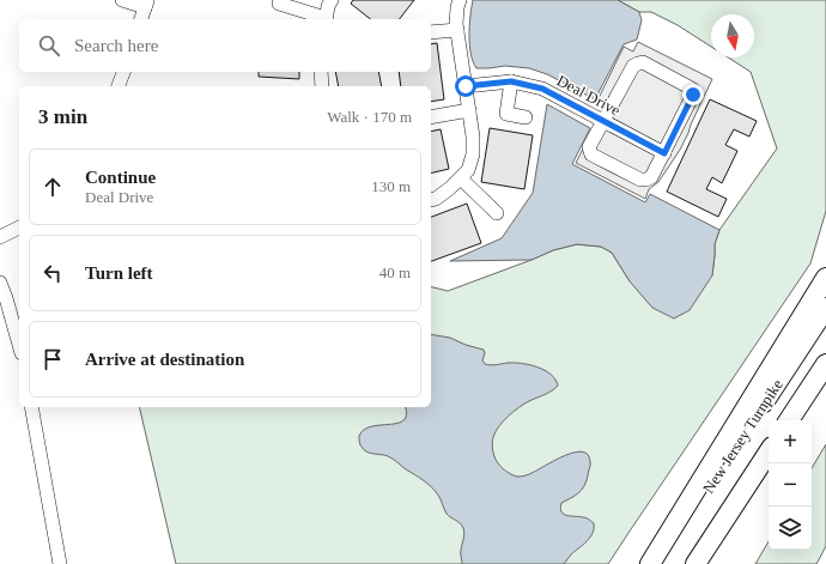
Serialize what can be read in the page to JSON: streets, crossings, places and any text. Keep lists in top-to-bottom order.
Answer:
{
  "streets": {
    "highway": ["New Jersey Turnpike"],
    "street": ["Deal Drive"]
  },
  "north": "bottom",
  "page": {
    "search": "Search here",
    "heading": ["3 min", "Walk · 170 m"],
    "list": [
      ["Continue", "Deal Drive", "130 m"],
      ["Turn left", "40 m"],
      "Arrive at destination"
    ],
    "map_buttons": ["+", "−"]
  }
}
